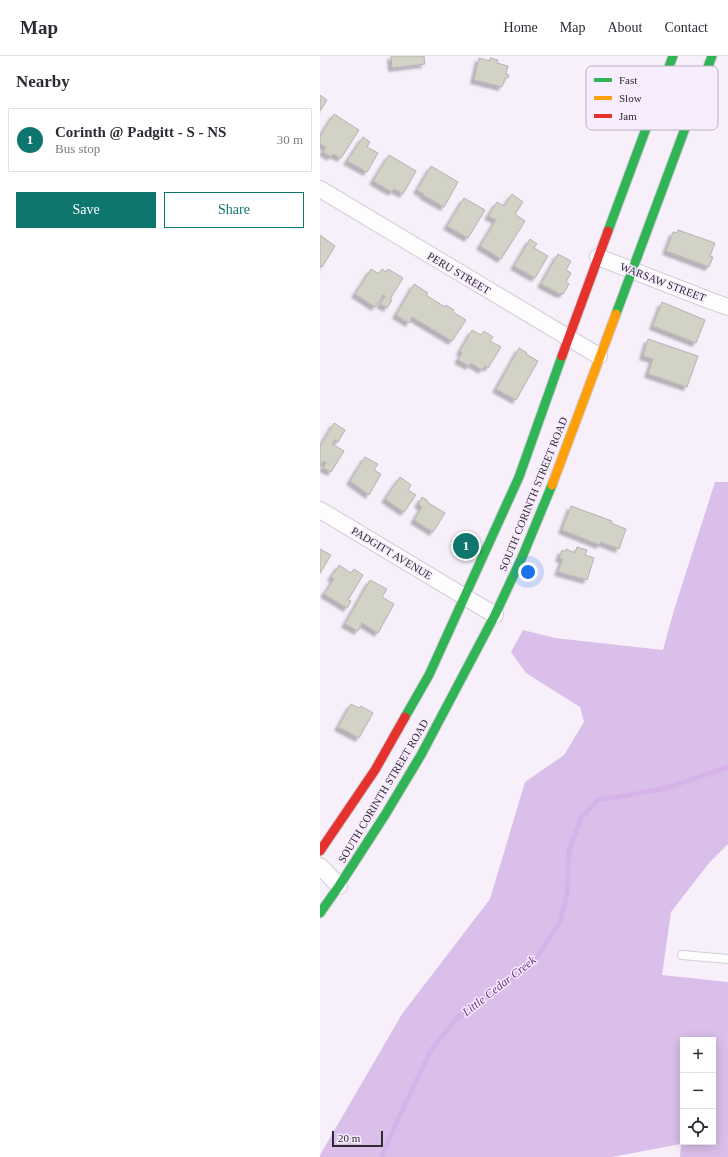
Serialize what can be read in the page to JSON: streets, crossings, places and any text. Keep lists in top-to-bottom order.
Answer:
{
  "streets": {
    "main road": ["SOUTH CORINTH STREET ROAD"],
    "street": ["PERU STREET", "WARSAW STREET", "PADGITT AVENUE"]
  },
  "crossings": [
    ["PERU STREET", "SOUTH CORINTH STREET ROAD"],
    ["WARSAW STREET", "SOUTH CORINTH STREET ROAD"],
    ["SOUTH CORINTH STREET ROAD", "PADGITT AVENUE"]
  ],
  "water": ["Little Cedar Creek"],
  "legend": ["Fast", "Slow", "Jam"],
  "scale_bar": "20 m",
  "page": {
    "header": "Map",
    "nav": [
      "Home",
      "Map",
      "About",
      "Contact"
    ],
    "heading": "Nearby",
    "list": [
      {
        "mark": "1",
        "name": "Corinth @ Padgitt - S - NS",
        "note": "Bus stop",
        "value": "30 m"
      }
    ],
    "buttons": ["Save", "Share"],
    "pins": "1",
    "map_buttons": ["+", "−"],
    "scale": "20 m"
  }
}
